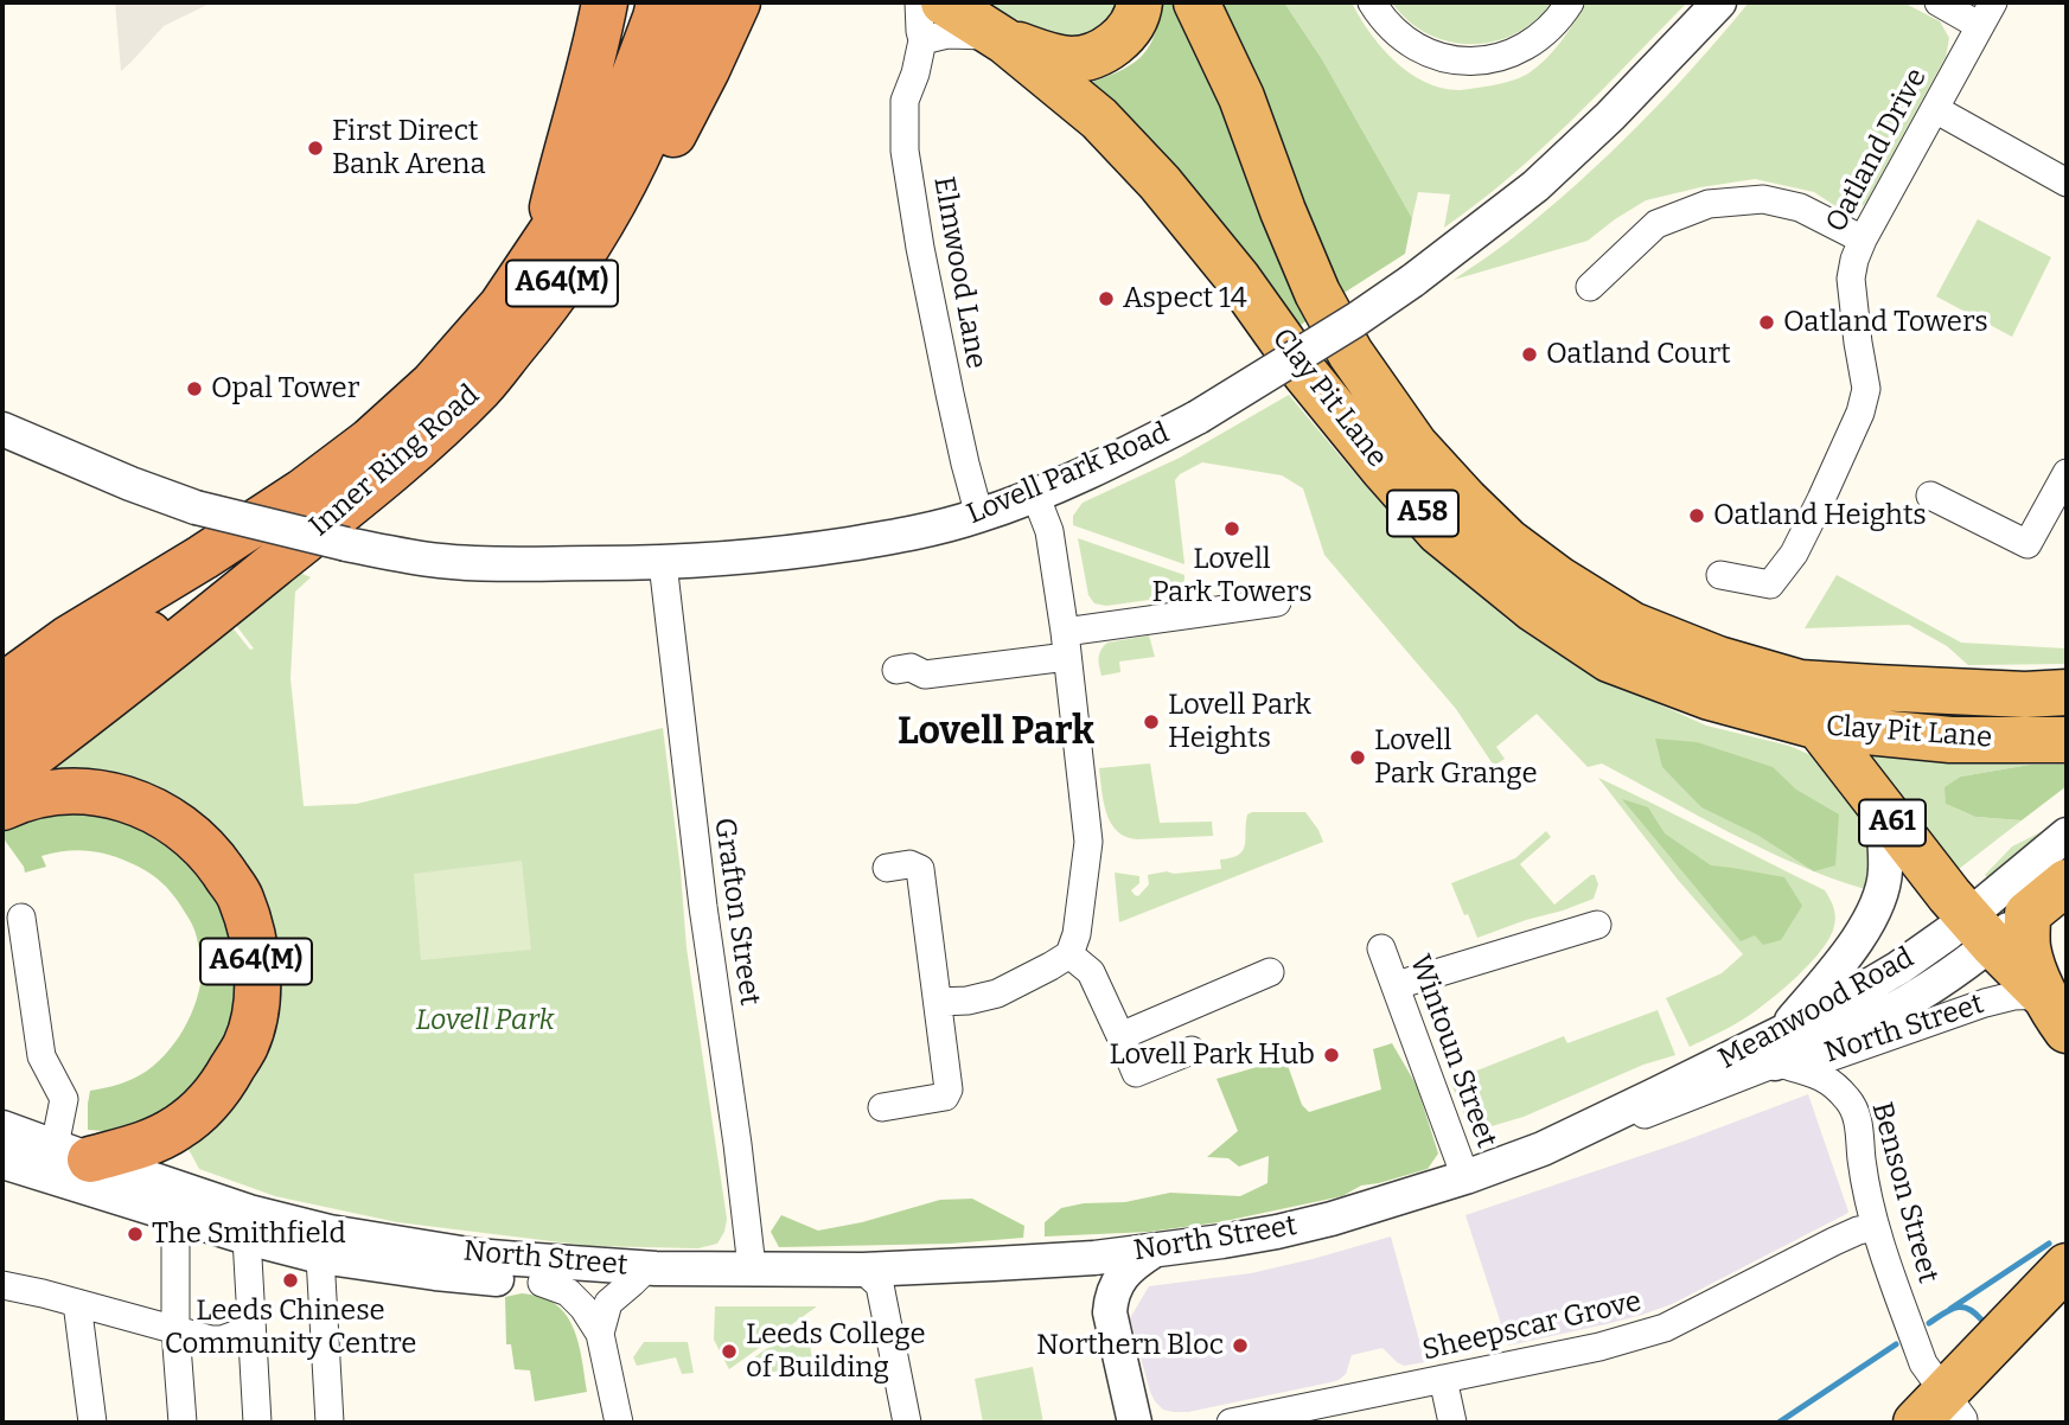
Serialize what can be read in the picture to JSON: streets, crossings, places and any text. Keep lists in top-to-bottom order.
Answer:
{
  "streets": {
    "highway": [
      "A64(M)",
      "Clay Pit Lane",
      "Inner Ring Road",
      "A58",
      "A61",
      "Meanwood Road"
    ],
    "street": [
      "Oatland Drive",
      "Elmwood Lane",
      "Lovell Park Road",
      "Grafton Street",
      "North Street",
      "Wintoun Street",
      "Benson Street",
      "Sheepscar Grove"
    ]
  },
  "crossings": [
    ["Elmwood Lane", "Clay Pit Lane"],
    ["Elmwood Lane", "Lovell Park Road"],
    ["A64(M)", "Inner Ring Road"],
    ["A64(M)", "North Street"],
    ["Clay Pit Lane", "A61"],
    ["Lovell Park Road", "Grafton Street"],
    ["A61", "Meanwood Road"],
    ["A61", "North Street"],
    ["Grafton Street", "North Street"],
    ["Meanwood Road", "North Street"],
    ["Meanwood Road", "Benson Street"],
    ["North Street", "Wintoun Street"],
    ["North Street", "Benson Street"],
    ["Benson Street", "Sheepscar Grove"]
  ],
  "districts": ["Lovell Park"],
  "parks": ["Lovell Park"],
  "places": [
    "First Direct Bank Arena",
    "Aspect 14",
    "Oatland Towers",
    "Oatland Court",
    "Opal Tower",
    "Oatland Heights",
    "Lovell Park Towers",
    "Lovell Park Heights",
    "Lovell Park Grange",
    "Lovell Park Hub",
    "The Smithfield",
    "Leeds Chinese Community Centre",
    "Northern Bloc",
    "Leeds College of Building"
  ]
}
